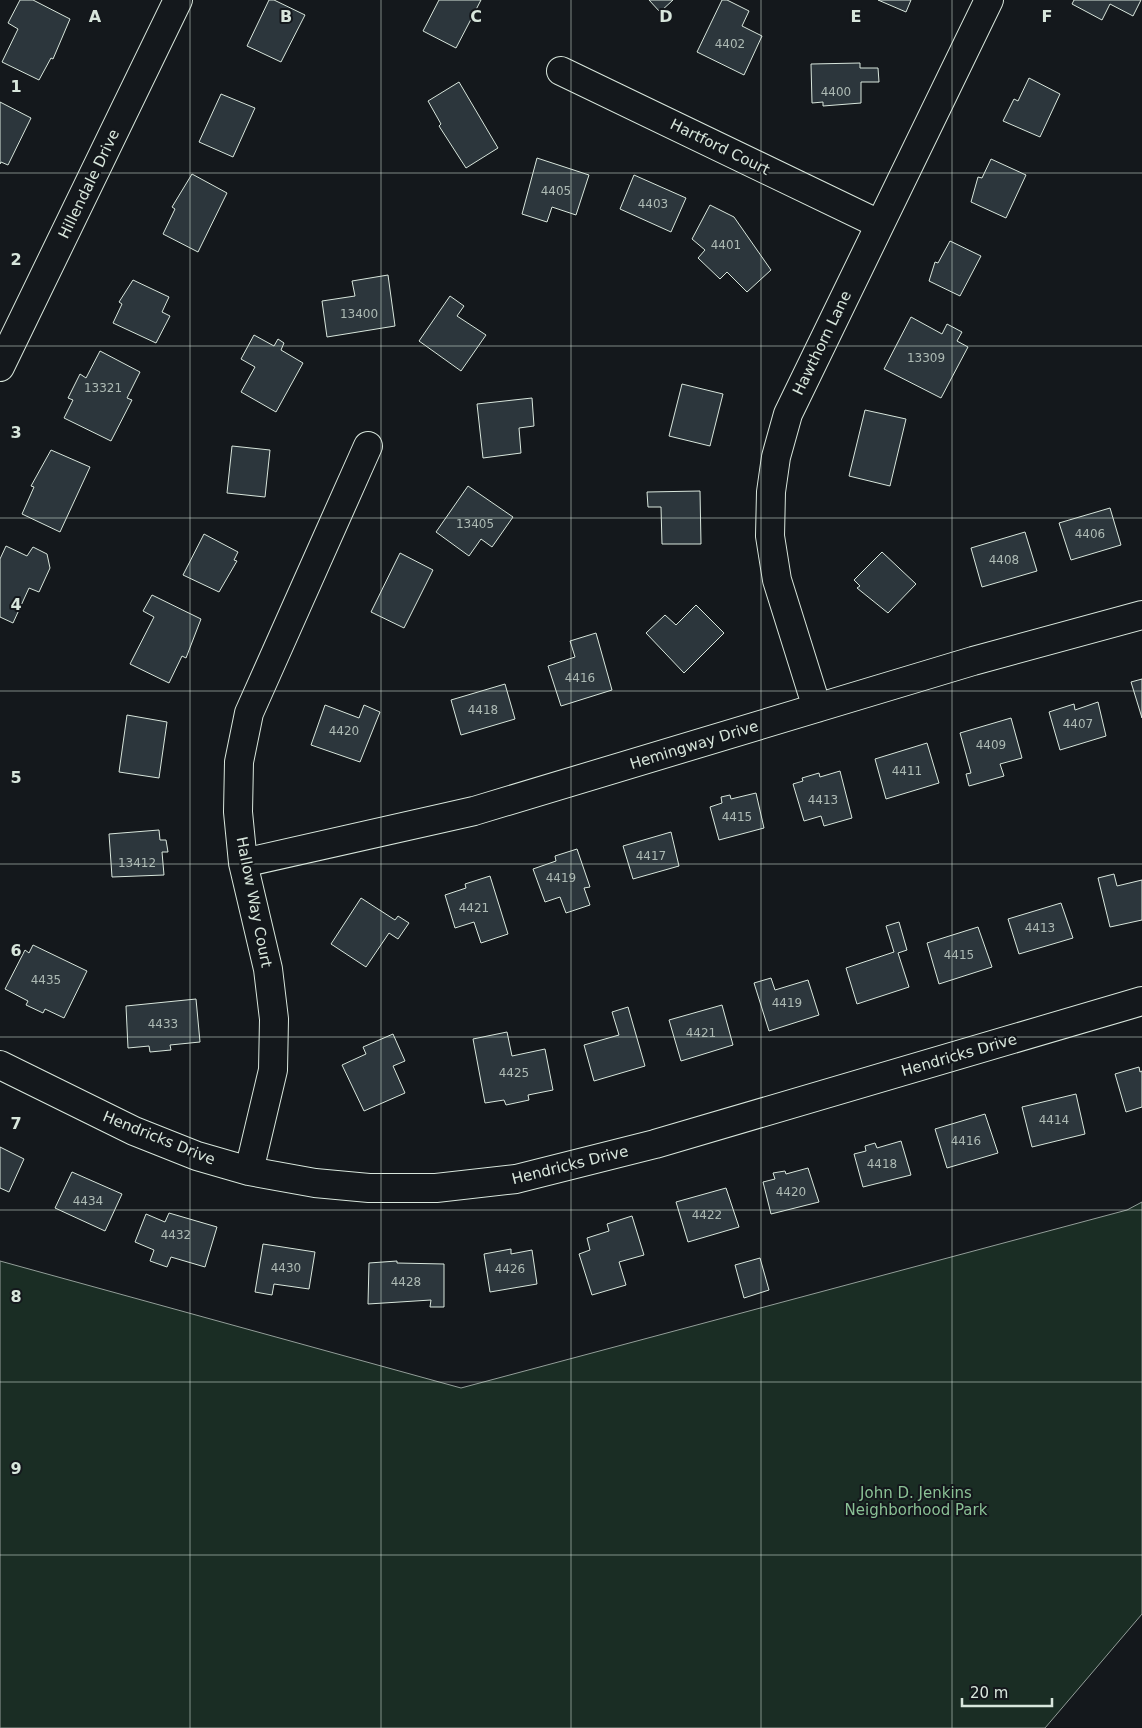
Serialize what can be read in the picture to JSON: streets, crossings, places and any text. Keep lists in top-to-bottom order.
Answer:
{
  "streets": {
    "street": [
      "Hartford Court",
      "Hillendale Drive",
      "Hawthorn Lane",
      "Hemingway Drive",
      "Hallow Way Court",
      "Hendricks Drive"
    ]
  },
  "crossings": [
    ["Hartford Court", "Hawthorn Lane"],
    ["Hawthorn Lane", "Hemingway Drive"],
    ["Hemingway Drive", "Hallow Way Court"],
    ["Hallow Way Court", "Hendricks Drive"]
  ],
  "parks": ["John D. Jenkins Neighborhood Park"],
  "house_numbers": [
    "4402",
    "4400",
    "4405",
    "4403",
    "4401",
    "13400",
    "13309",
    "13321",
    "13405",
    "4406",
    "4408",
    "4416",
    "4418",
    "4407",
    "4420",
    "4409",
    "4411",
    "4413",
    "4415",
    "4417",
    "13412",
    "4419",
    "4421",
    "4413",
    "4415",
    "4435",
    "4419",
    "4433",
    "4421",
    "4425",
    "4414",
    "4416",
    "4418",
    "4420",
    "4434",
    "4422",
    "4432",
    "4430",
    "4426",
    "4428"
  ],
  "scale_bar": "20 m",
  "grid": {
    "columns": [
      "A",
      "B",
      "C",
      "D",
      "E",
      "F"
    ],
    "rows": [
      "1",
      "2",
      "3",
      "4",
      "5",
      "6",
      "7",
      "8",
      "9"
    ]
  }
}
